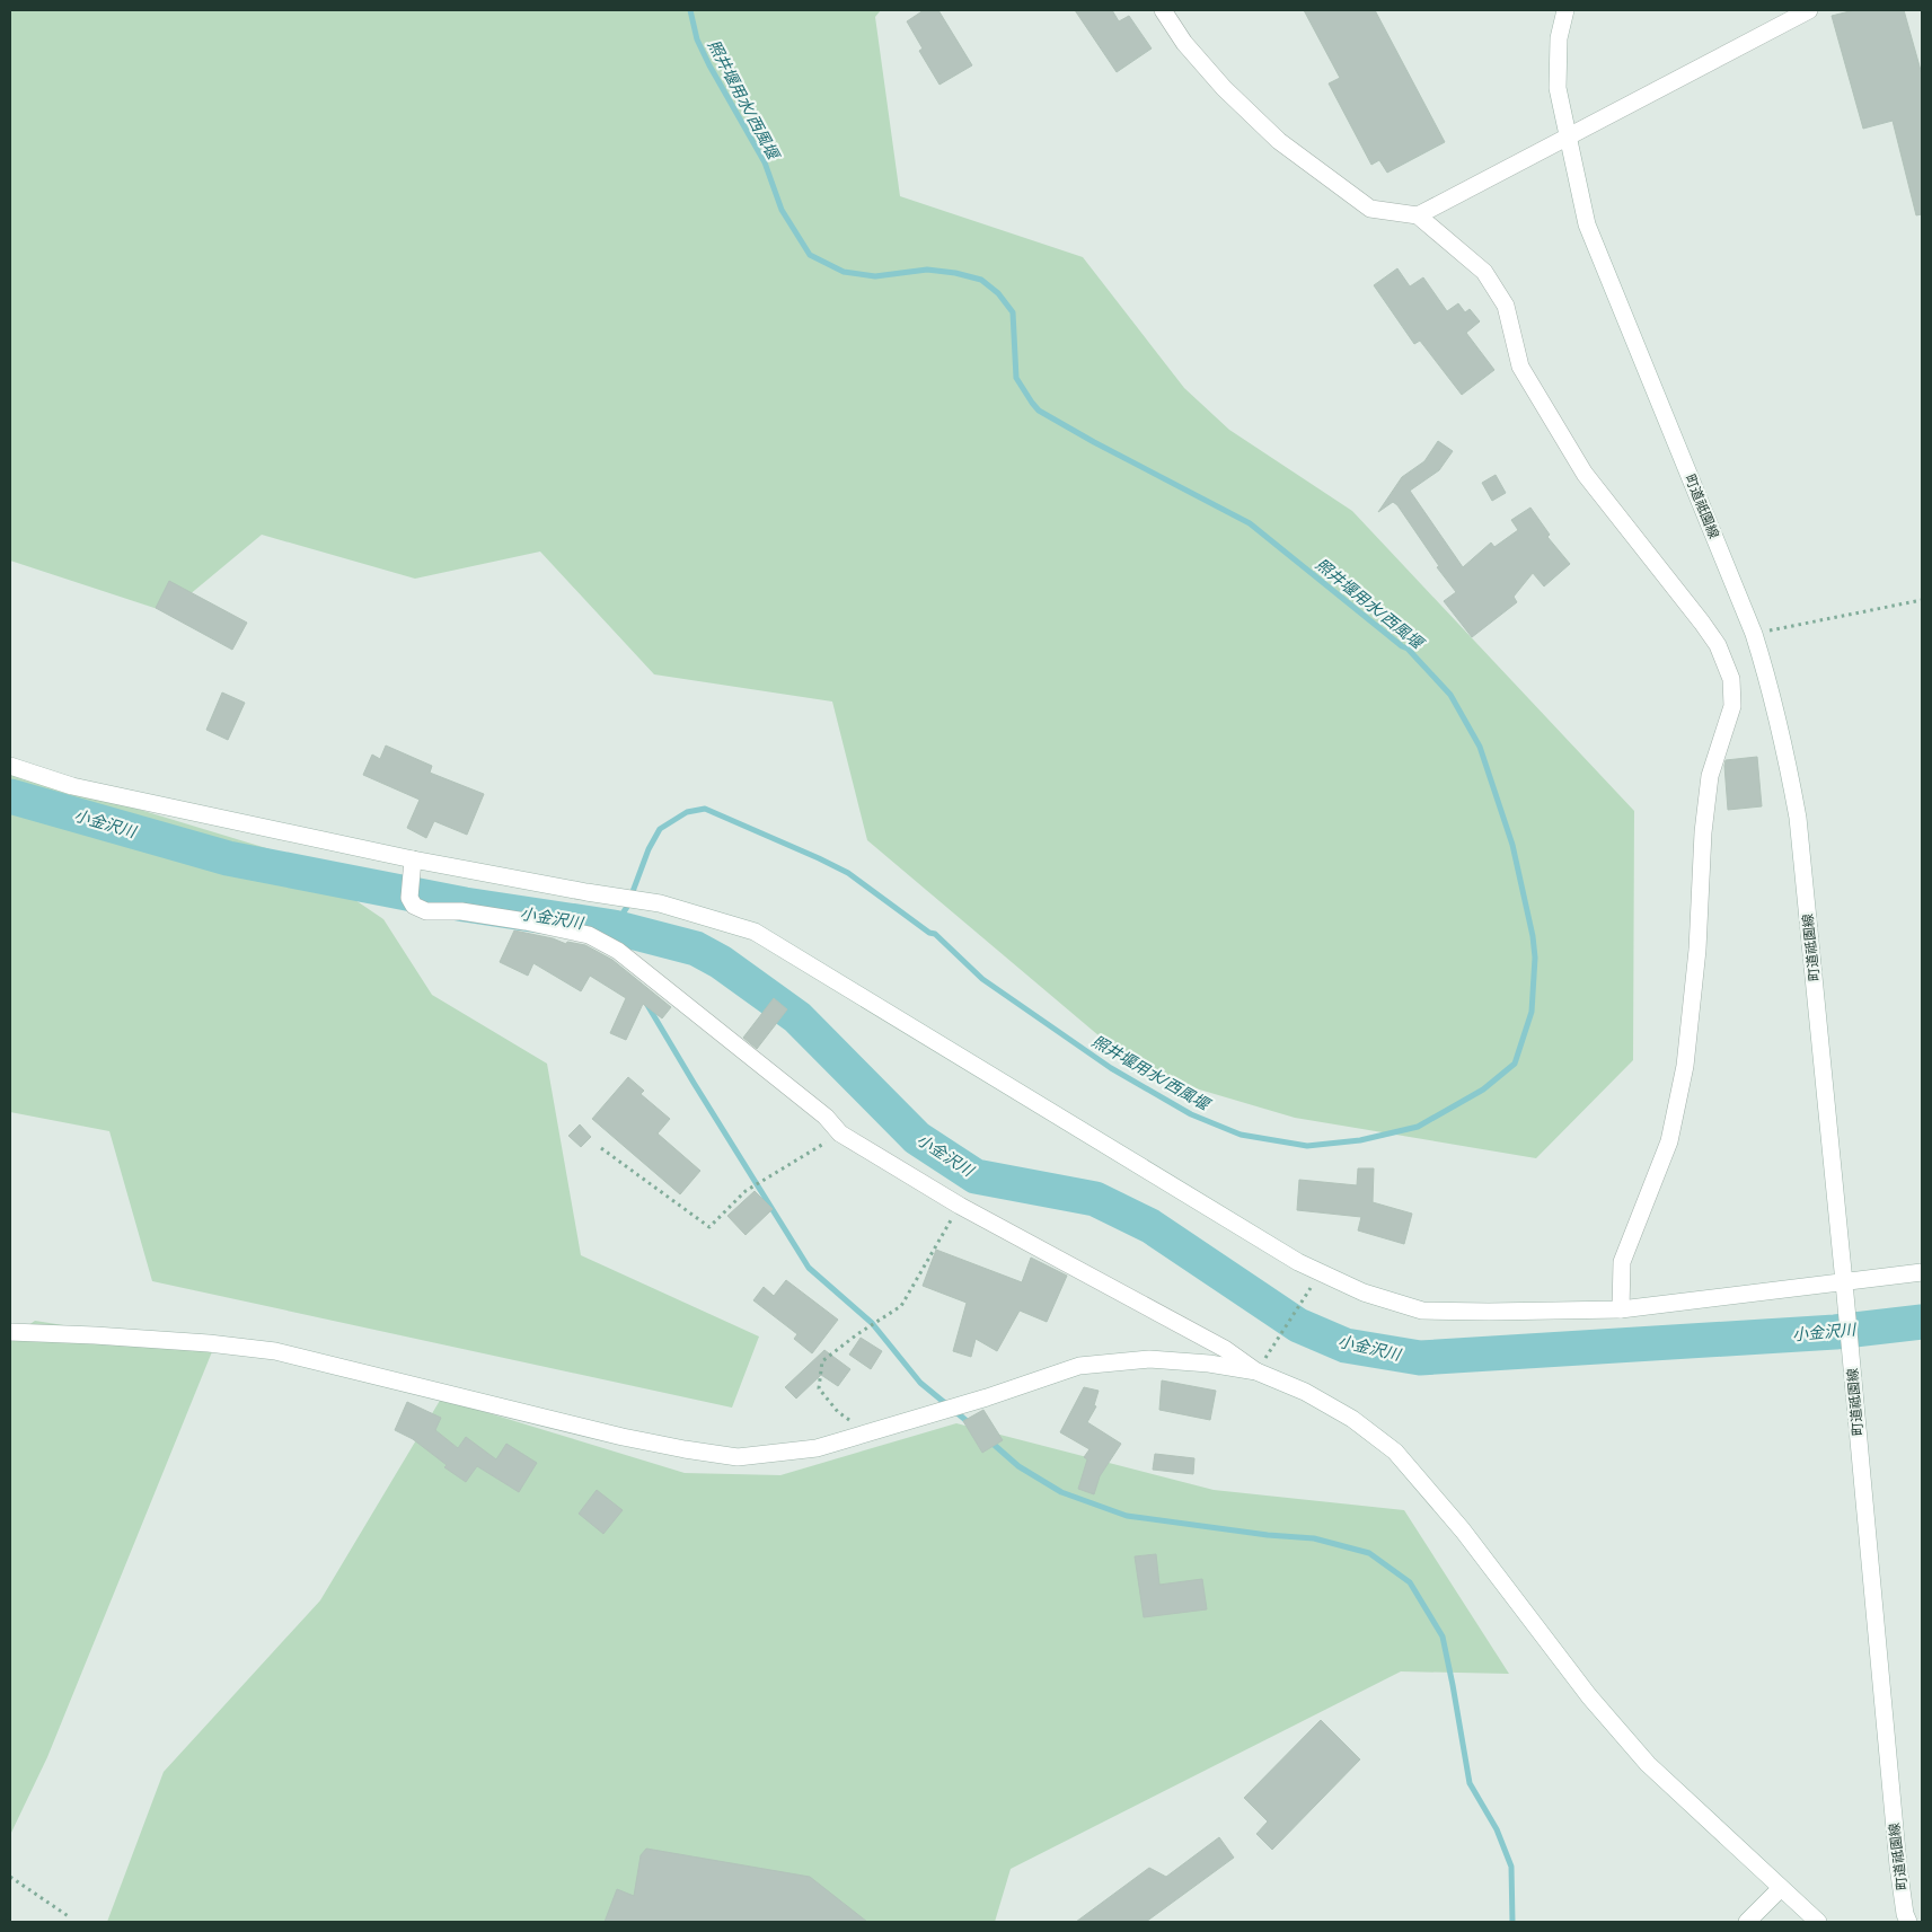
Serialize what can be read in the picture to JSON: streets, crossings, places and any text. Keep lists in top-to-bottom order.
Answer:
{
  "streets": {
    "street": ["町道祗園線"]
  },
  "water": ["照井堰用水/西風堰", "小金沢川"]
}
